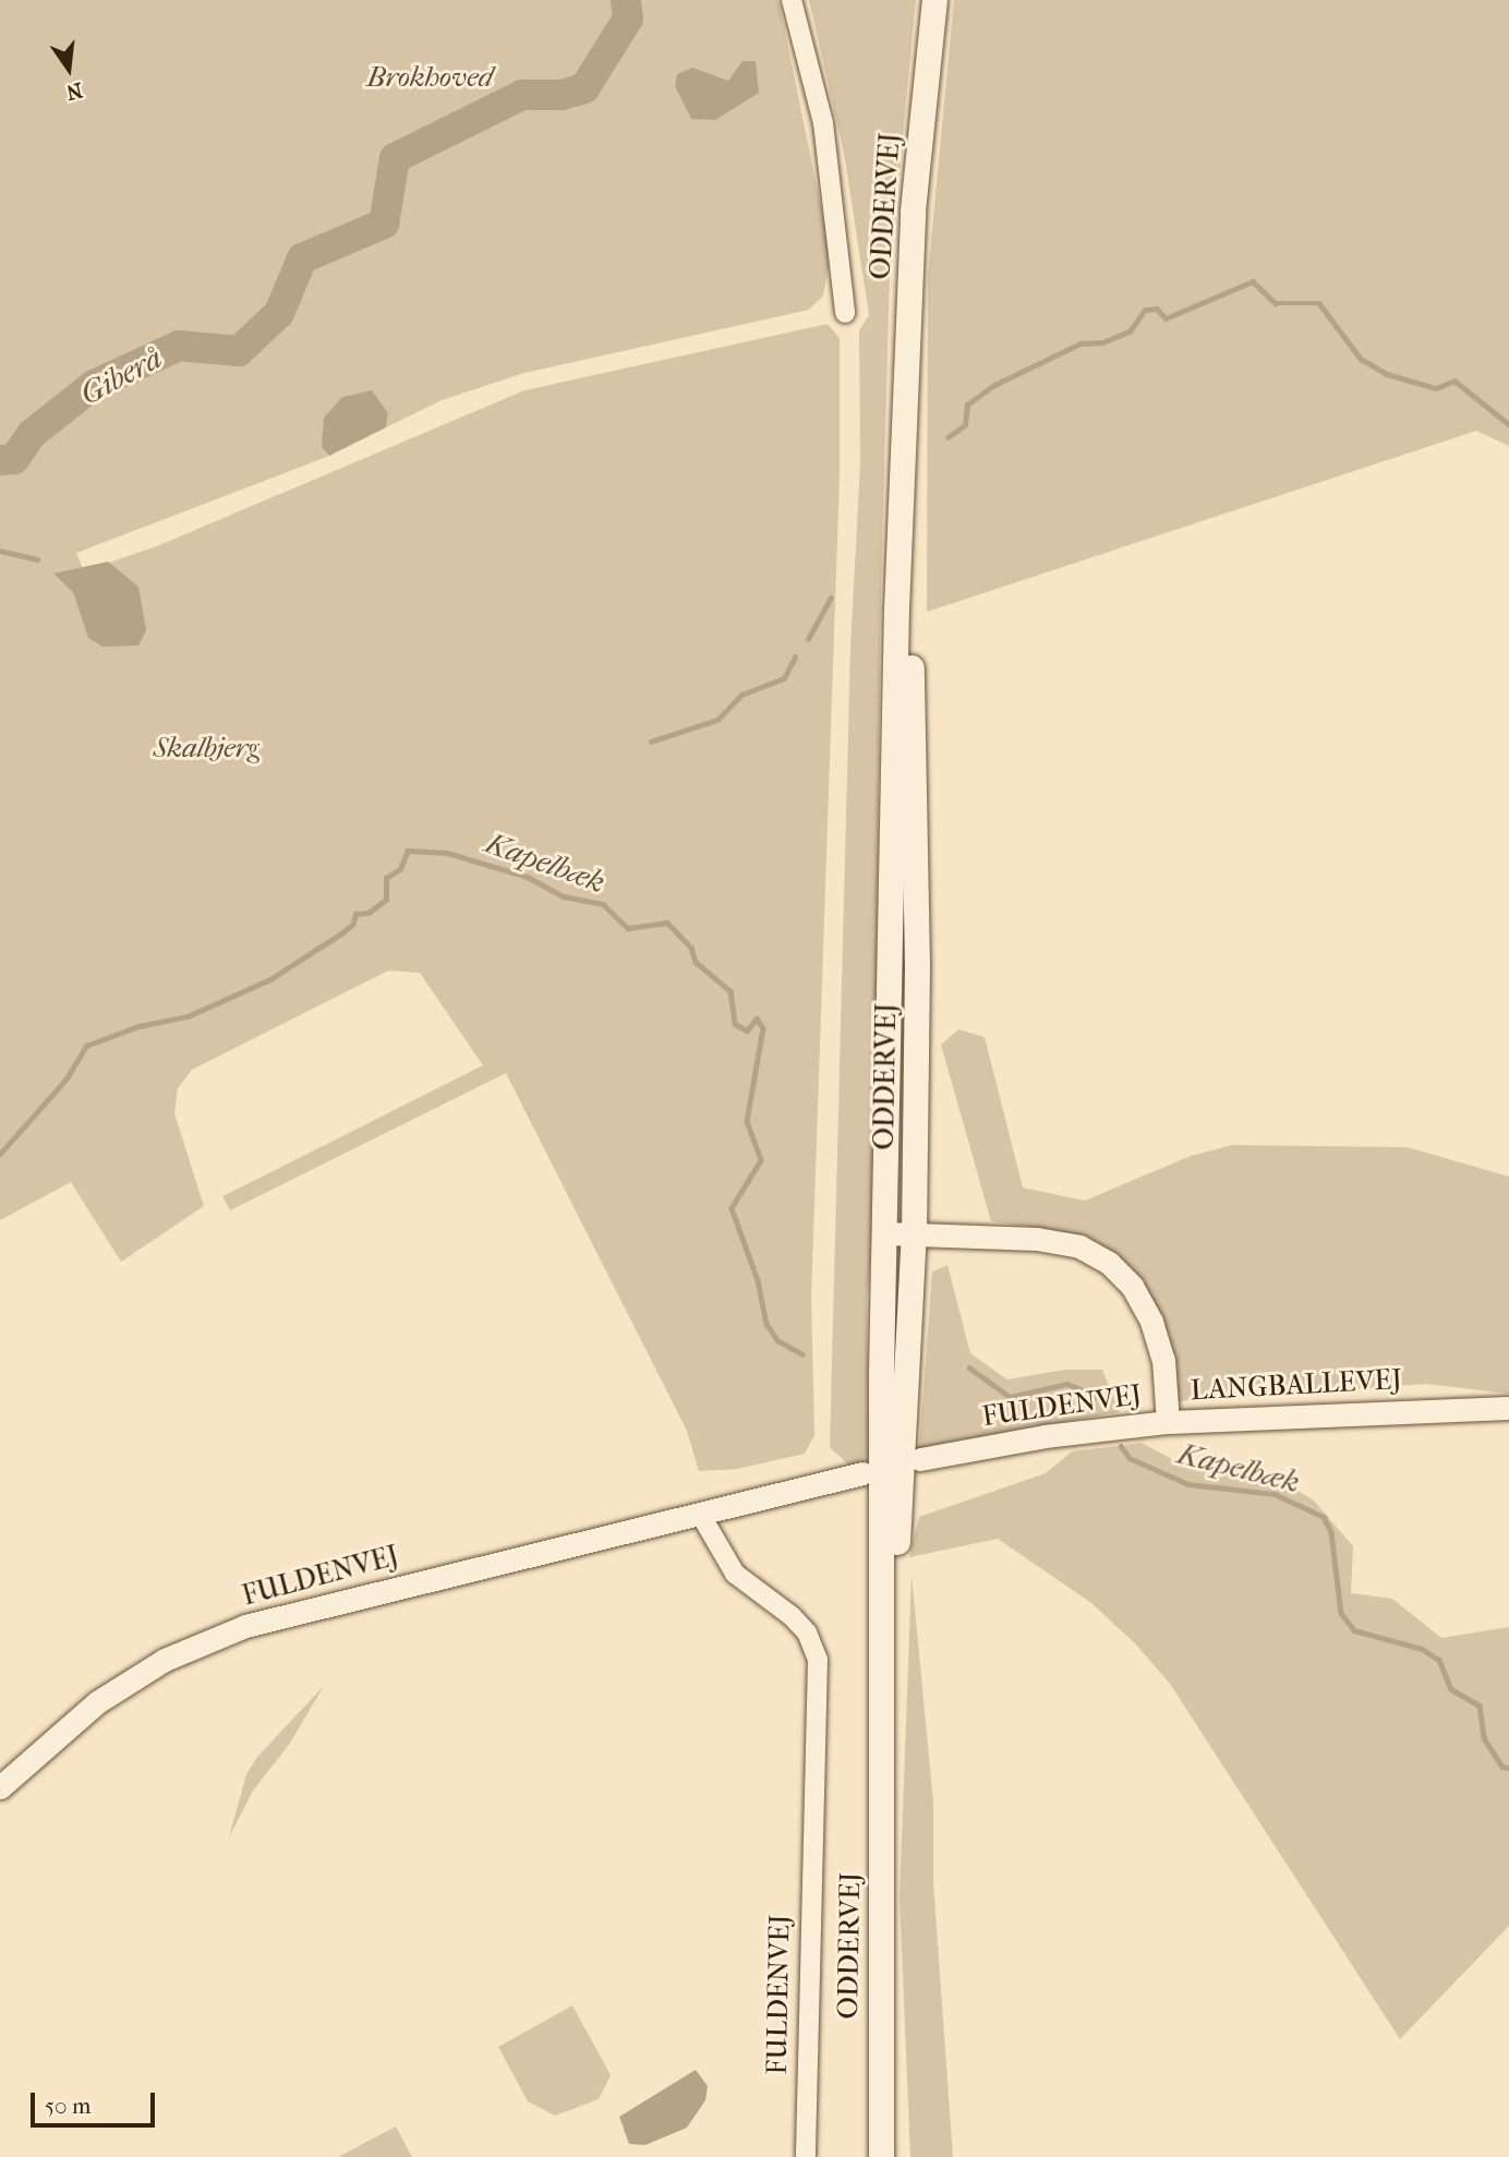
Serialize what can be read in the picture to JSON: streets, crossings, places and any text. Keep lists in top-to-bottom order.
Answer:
{
  "streets": {
    "main road": ["ODDERVEJ"],
    "street": ["LANGBALLEVEJ", "FULDENVEJ"]
  },
  "crossings": [
    ["ODDERVEJ", "LANGBALLEVEJ"],
    ["LANGBALLEVEJ", "FULDENVEJ"]
  ],
  "water": ["Giberå", "Kapelbæk"],
  "parks": ["Brokhoved", "Skalbjerg"],
  "scale_bar": "50 m",
  "north": "bottom"
}
